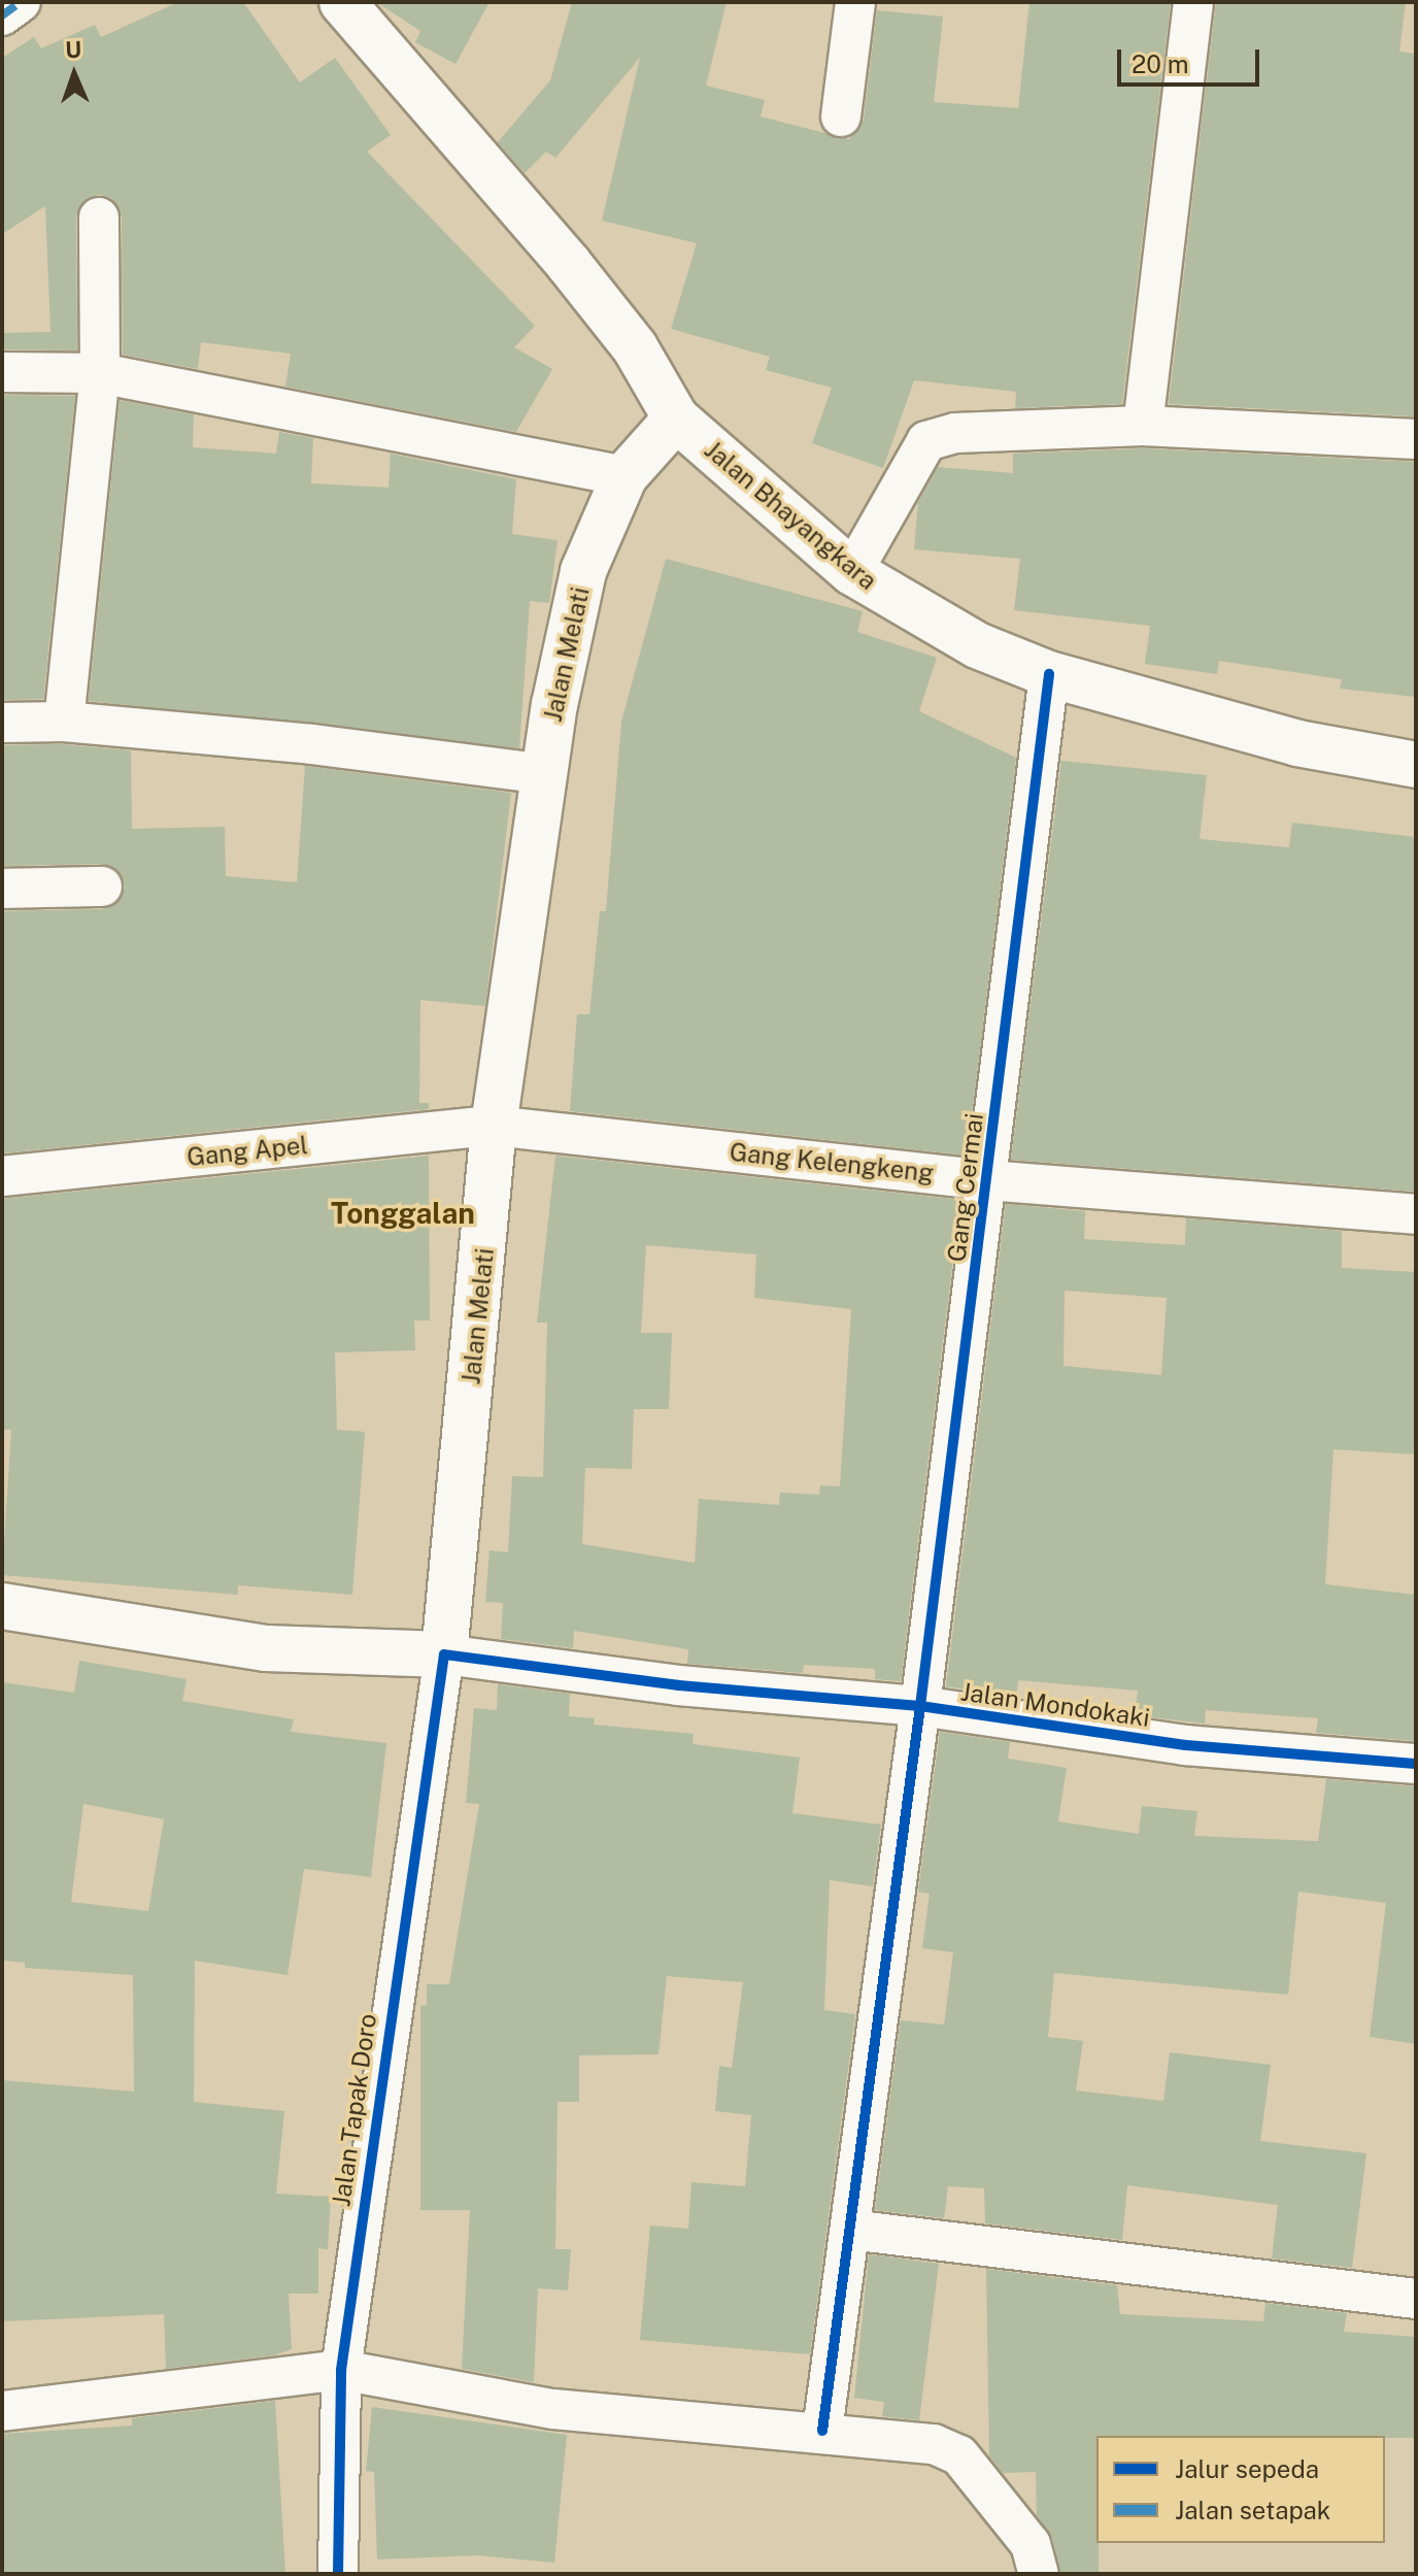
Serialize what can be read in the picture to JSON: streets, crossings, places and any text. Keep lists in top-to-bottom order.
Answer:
{
  "streets": {
    "street": [
      "Jalan Bhayangkara",
      "Jalan Melati",
      "Gang Apel",
      "Gang Kelengkeng",
      "Gang Cermai",
      "Jalan Mondokaki",
      "Jalan Tapak Doro"
    ]
  },
  "crossings": [
    ["Jalan Bhayangkara", "Jalan Melati"],
    ["Jalan Bhayangkara", "Gang Cermai"],
    ["Jalan Melati", "Gang Apel"],
    ["Jalan Melati", "Gang Kelengkeng"],
    ["Jalan Melati", "Jalan Mondokaki"],
    ["Jalan Melati", "Jalan Tapak Doro"],
    ["Gang Apel", "Gang Kelengkeng"],
    ["Gang Kelengkeng", "Gang Cermai"],
    ["Gang Cermai", "Jalan Mondokaki"],
    ["Jalan Mondokaki", "Jalan Tapak Doro"]
  ],
  "districts": ["Tonggalan"],
  "legend": ["Jalur sepeda", "Jalan setapak"],
  "scale_bar": "20 m",
  "north": "top"
}
